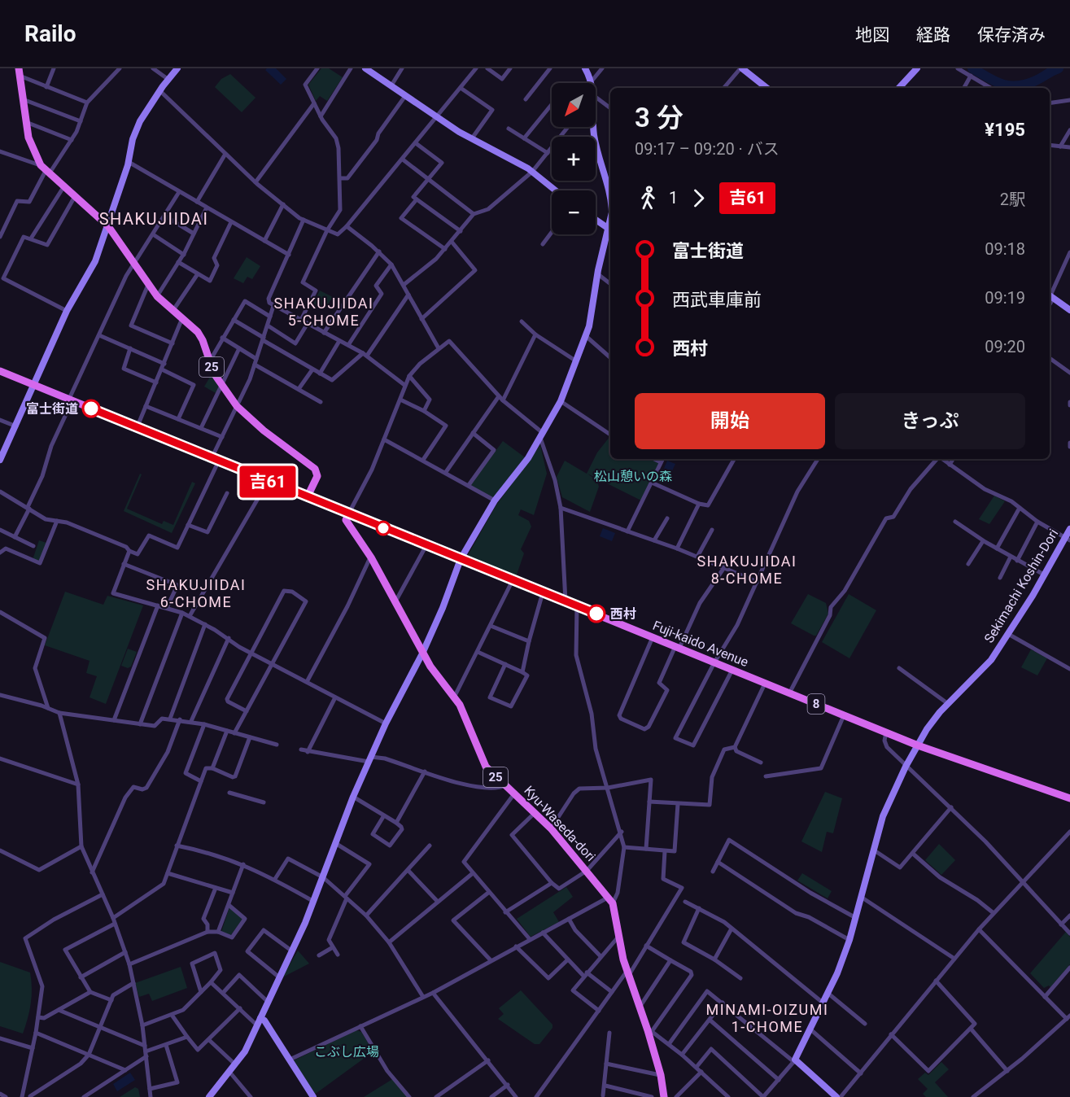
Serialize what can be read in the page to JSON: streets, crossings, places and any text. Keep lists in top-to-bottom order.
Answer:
{
  "streets": {
    "main road": [
      "25",
      "Fuji-kaido Avenue",
      "8",
      "Kyu-Waseda-dori"
    ],
    "street": ["Sekimachi Koshin-Dori"]
  },
  "crossings": [
    ["25", "Fuji-kaido Avenue"],
    ["Sekimachi Koshin-Dori", "Fuji-kaido Avenue"],
    ["Fuji-kaido Avenue", "Kyu-Waseda-dori"]
  ],
  "districts": [
    "SHAKUJIIDAI",
    "SHAKUJIIDAI 5-CHOME",
    "SHAKUJIIDAI 8-CHOME",
    "SHAKUJIIDAI 6-CHOME",
    "MINAMI-OIZUMI 1-CHOME"
  ],
  "parks": ["松山憩いの森", "こぶし広場"],
  "places": ["富士街道", "西村"],
  "lines": ["bus line 吉61"],
  "north": "bottom left",
  "page": {
    "header": "Railo",
    "nav": ["地図", "経路", "保存済み"],
    "on_map": "吉61",
    "map_buttons": ["+", "−"],
    "heading": ["3 分", "09:17 – 09:20 · バス", "¥195"],
    "legs": ["1", "吉61", "2駅"],
    "list": [
      {
        "name": "富士街道",
        "value": "09:18"
      },
      {
        "name": "西武車庫前",
        "value": "09:19"
      },
      {
        "name": "西村",
        "value": "09:20"
      }
    ],
    "buttons": ["開始", "きっぷ"]
  }
}
